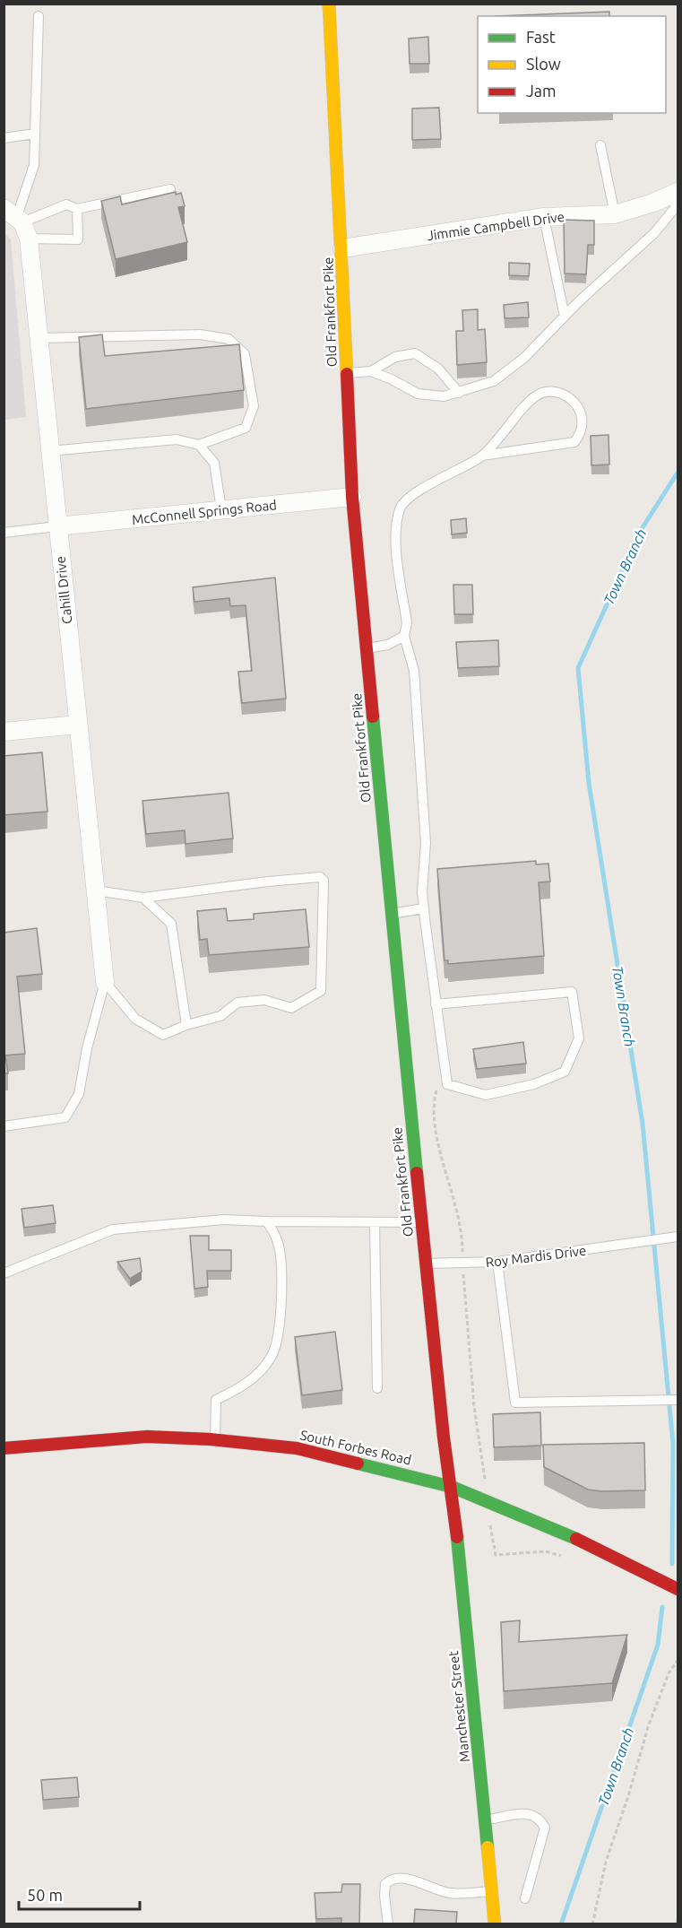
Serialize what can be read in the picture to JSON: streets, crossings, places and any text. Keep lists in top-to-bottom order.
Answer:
{
  "streets": {
    "main road": ["Old Frankfort Pike", "South Forbes Road", "Manchester Street"],
    "street": ["Jimmie Campbell Drive", "McConnell Springs Road", "Cahill Drive"],
    "lane": ["Roy Mardis Drive"]
  },
  "crossings": [
    ["Jimmie Campbell Drive", "Old Frankfort Pike"],
    ["Old Frankfort Pike", "McConnell Springs Road"],
    ["Old Frankfort Pike", "Roy Mardis Drive"],
    ["Old Frankfort Pike", "South Forbes Road"],
    ["Old Frankfort Pike", "Manchester Street"],
    ["McConnell Springs Road", "Cahill Drive"],
    ["South Forbes Road", "Manchester Street"]
  ],
  "water": ["Town Branch"],
  "legend": ["Fast", "Slow", "Jam"],
  "scale_bar": "50 m"
}
